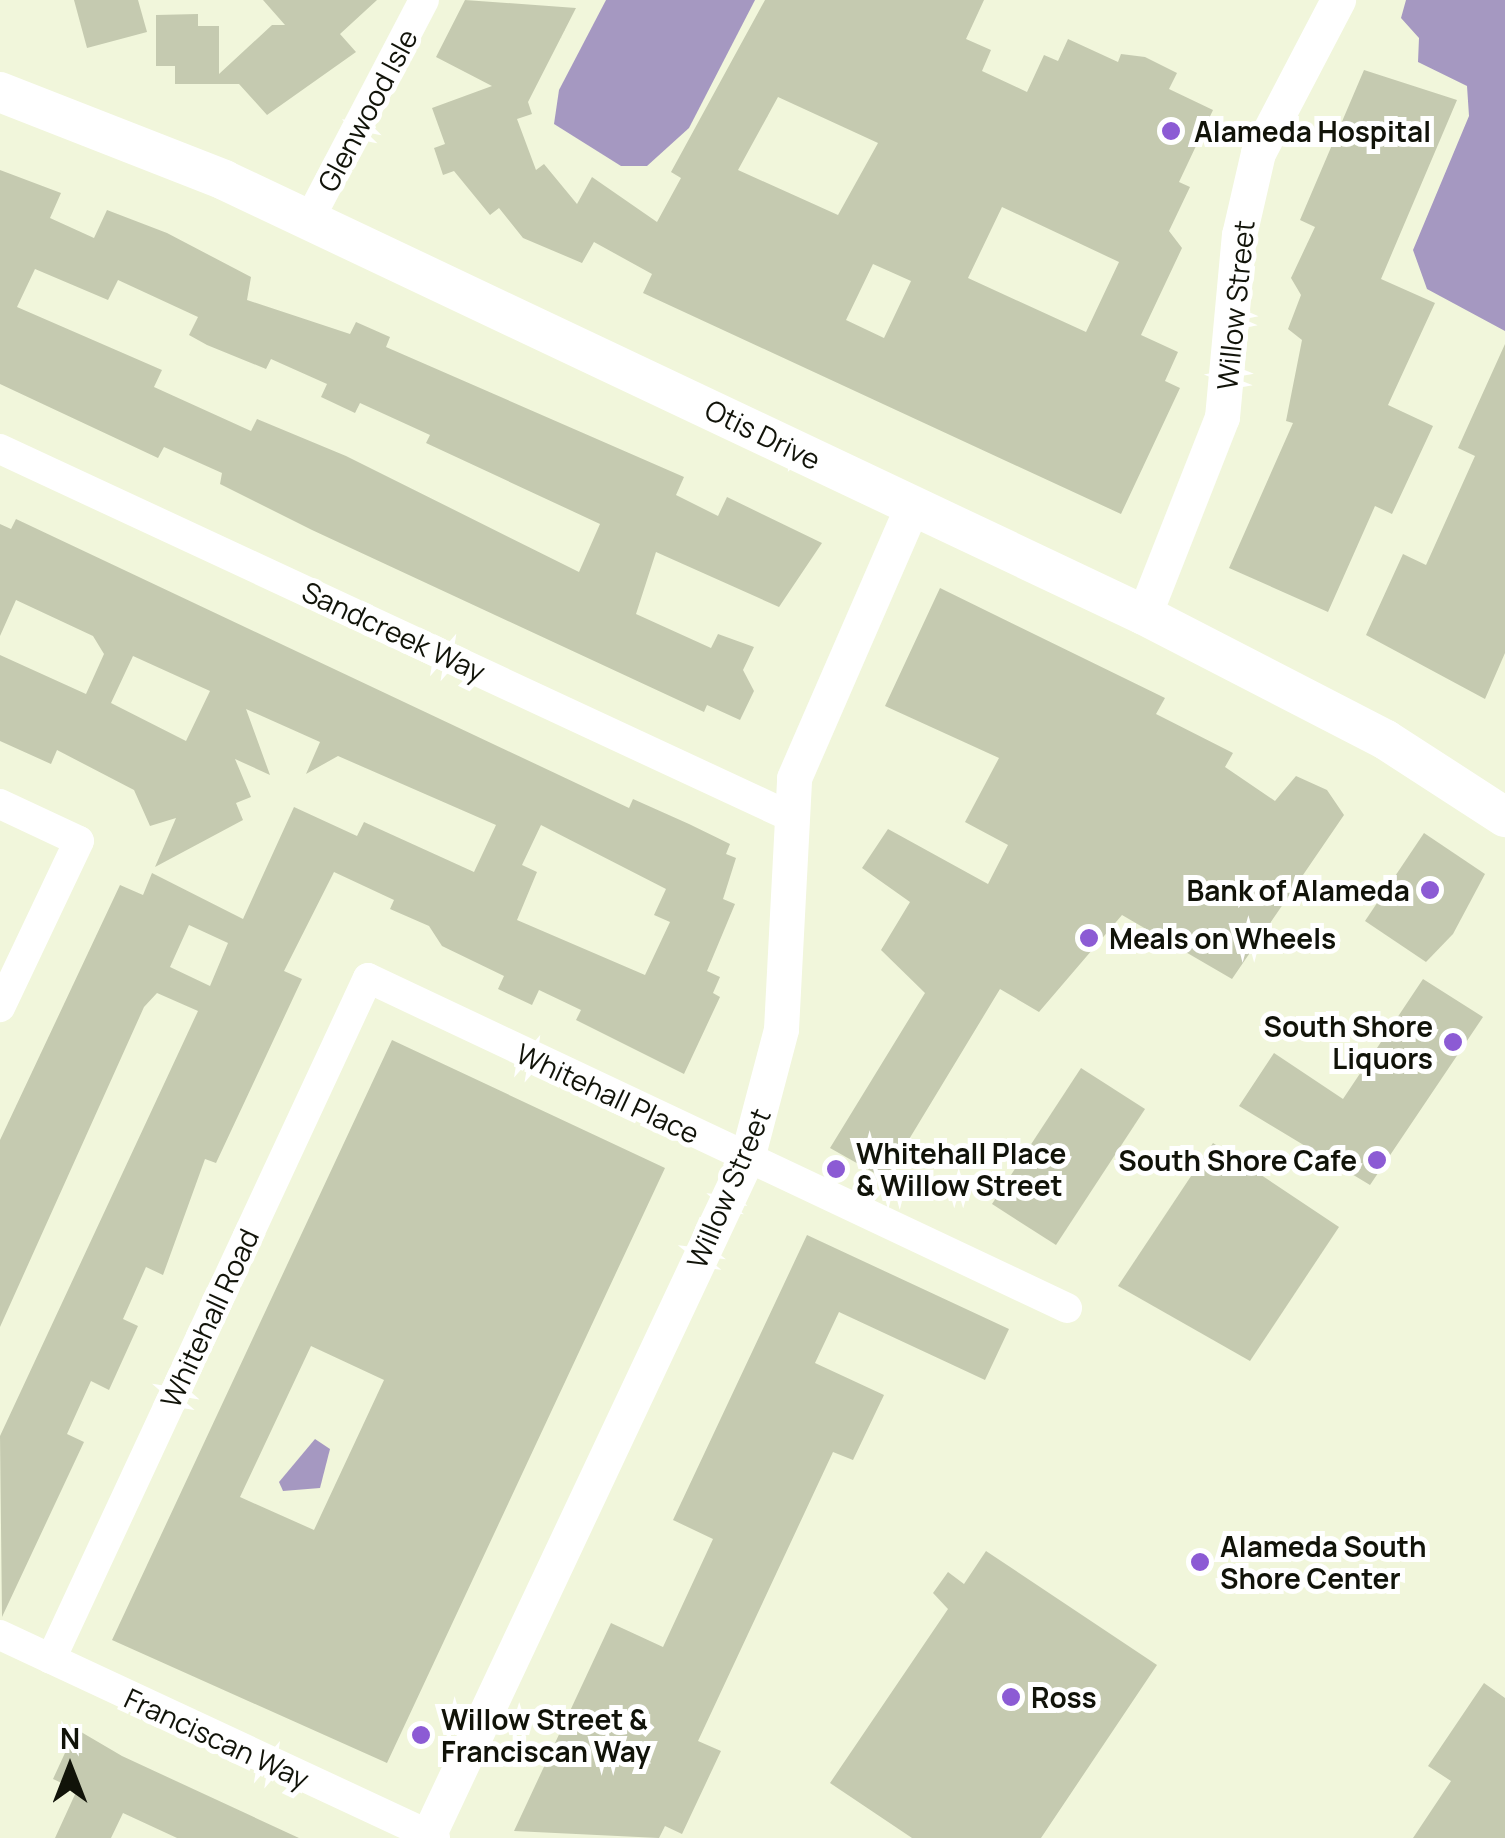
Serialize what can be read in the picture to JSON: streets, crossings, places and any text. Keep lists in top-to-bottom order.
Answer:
{
  "streets": {
    "main road": ["Otis Drive"],
    "street": [
      "Glenwood Isle",
      "Willow Street",
      "Sandcreek Way",
      "Whitehall Place",
      "Whitehall Road",
      "Franciscan Way"
    ]
  },
  "crossings": [
    ["Glenwood Isle", "Otis Drive"],
    ["Willow Street", "Otis Drive"],
    ["Willow Street", "Sandcreek Way"],
    ["Willow Street", "Whitehall Place"],
    ["Willow Street", "Franciscan Way"],
    ["Whitehall Place", "Whitehall Road"],
    ["Whitehall Road", "Franciscan Way"]
  ],
  "places": [
    "Alameda Hospital",
    "Bank of Alameda",
    "Meals on Wheels",
    "South Shore Liquors",
    "South Shore Cafe",
    "Whitehall Place & Willow Street",
    "Alameda South Shore Center",
    "Ross",
    "Willow Street & Franciscan Way"
  ],
  "north": "top"
}
